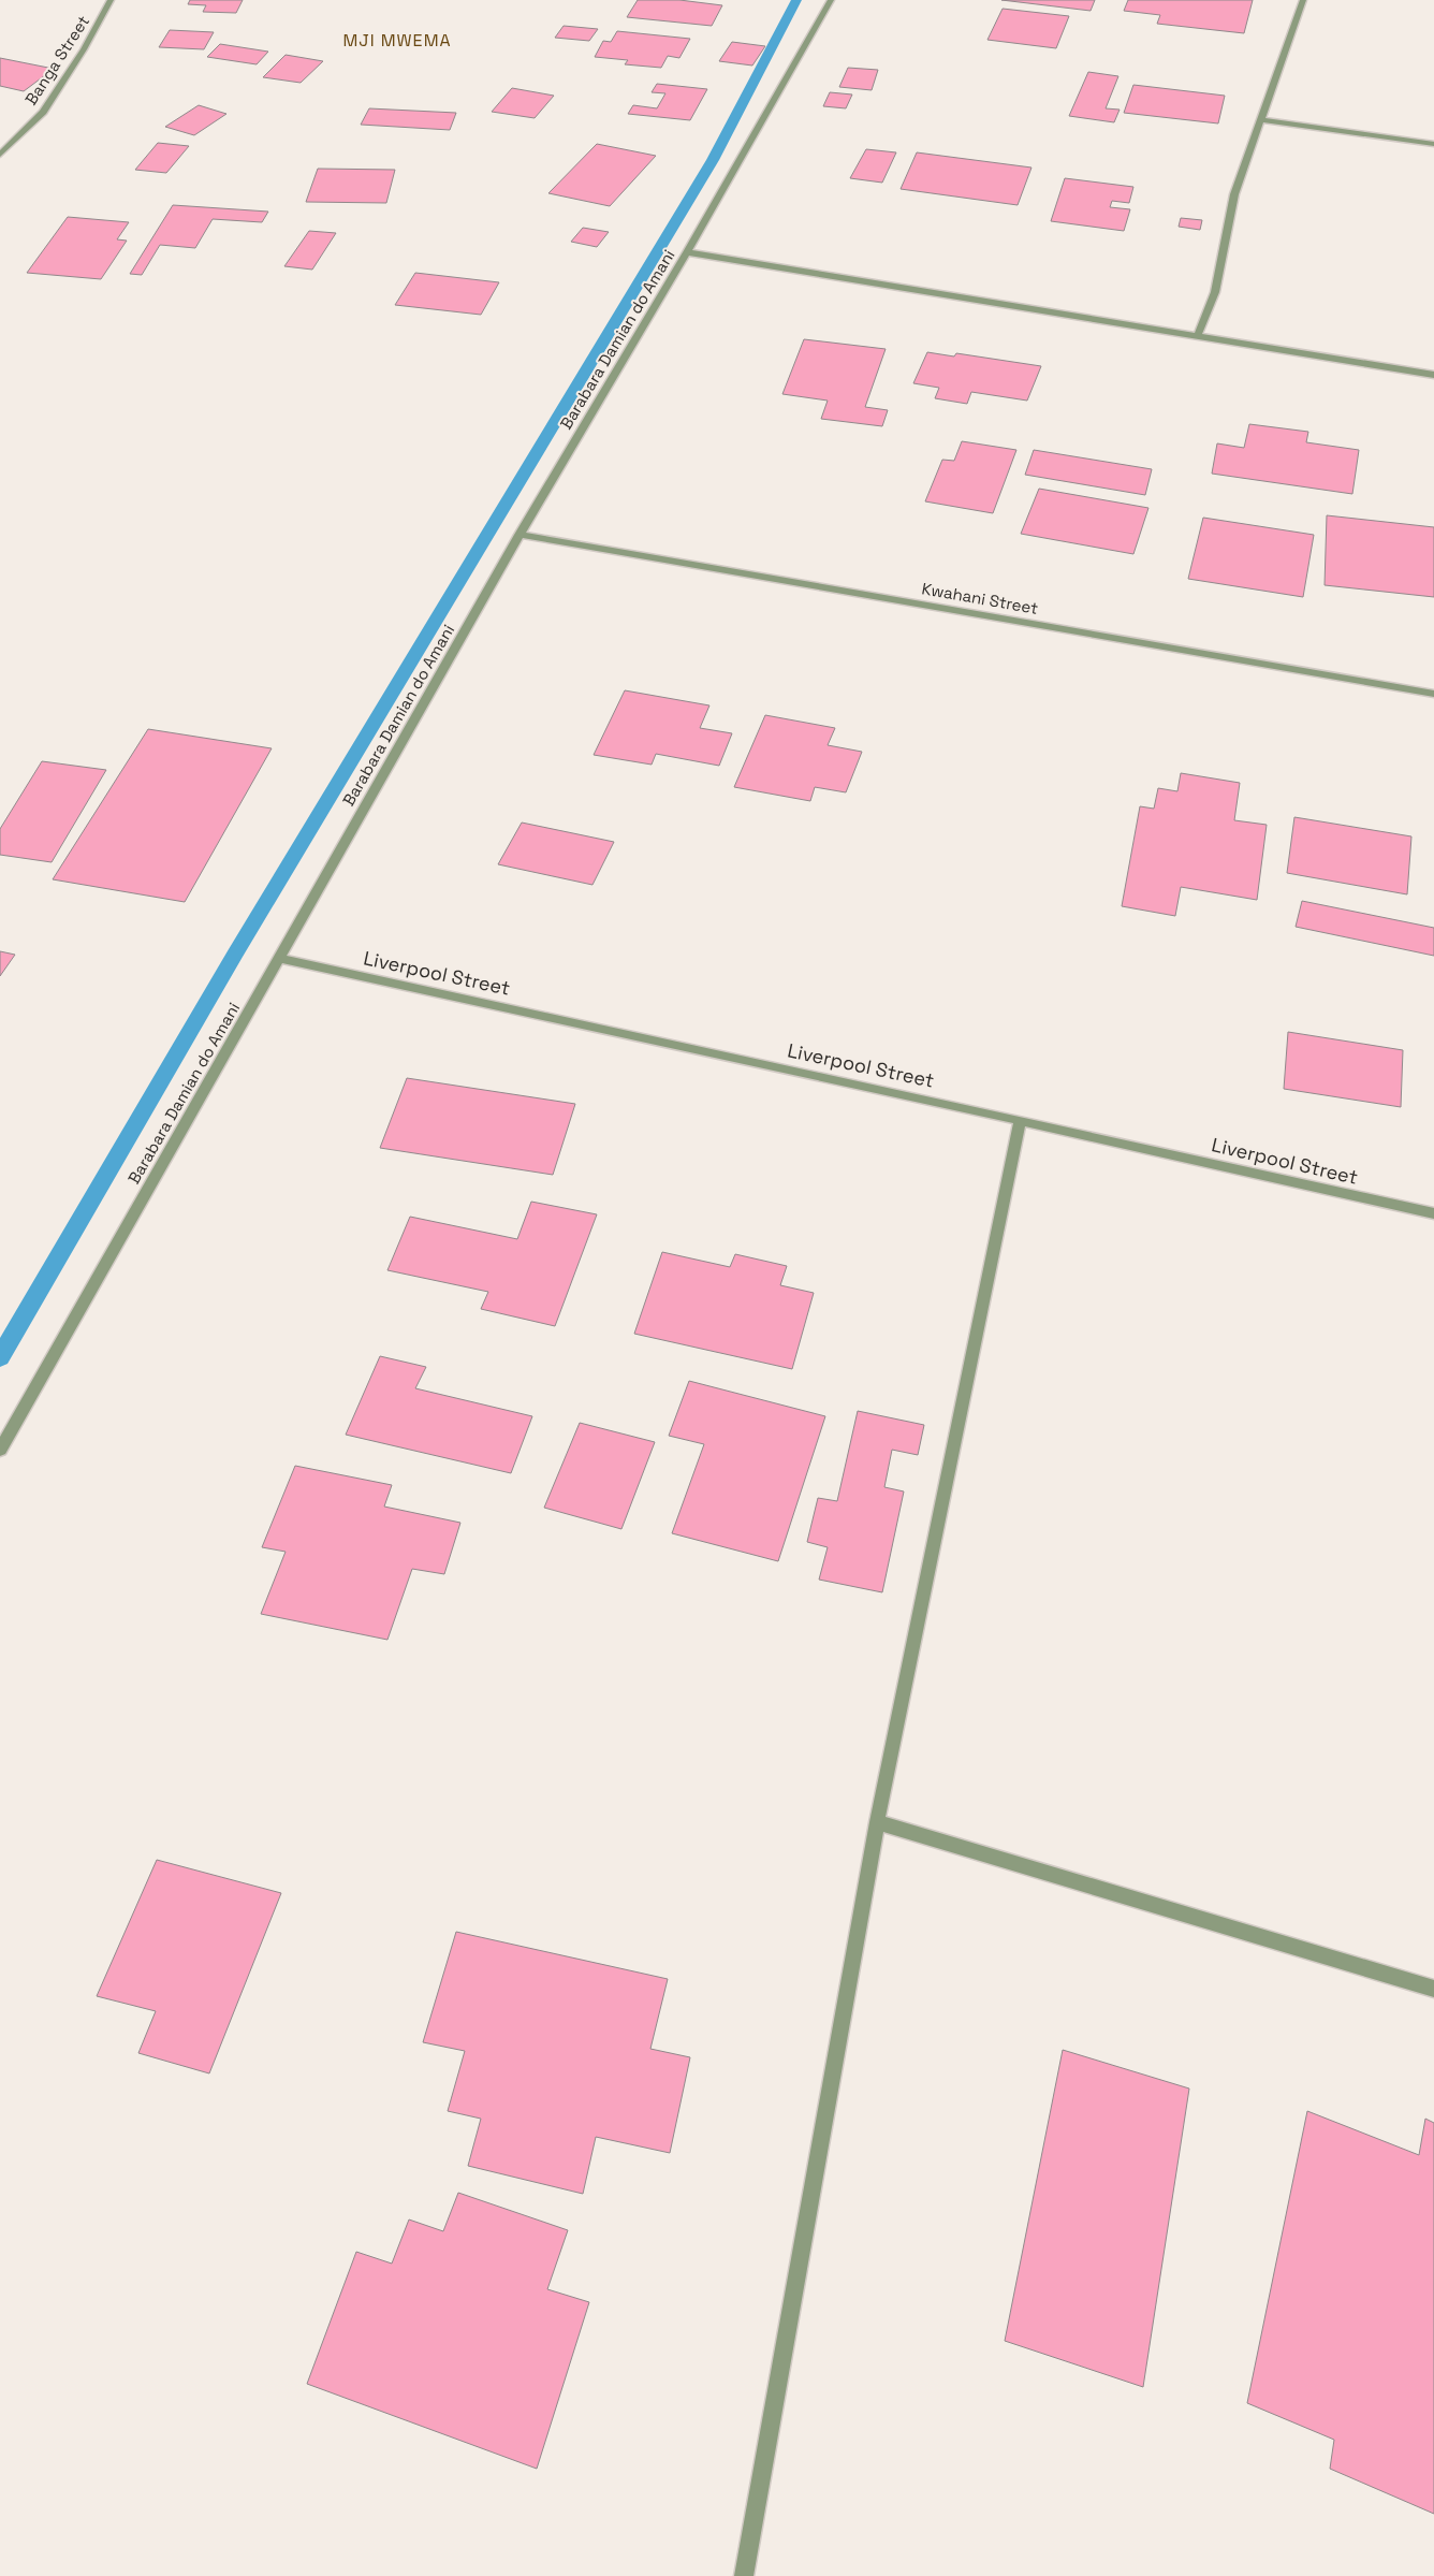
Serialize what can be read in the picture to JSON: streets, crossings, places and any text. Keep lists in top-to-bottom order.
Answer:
{
  "streets": {
    "street": [
      "Banga Street",
      "Barabara Damian do Amani",
      "Kwahani Street",
      "Liverpool Street"
    ]
  },
  "crossings": [
    ["Barabara Damian do Amani", "Kwahani Street"],
    ["Barabara Damian do Amani", "Liverpool Street"]
  ],
  "districts": ["MJI MWEMA"]
}
